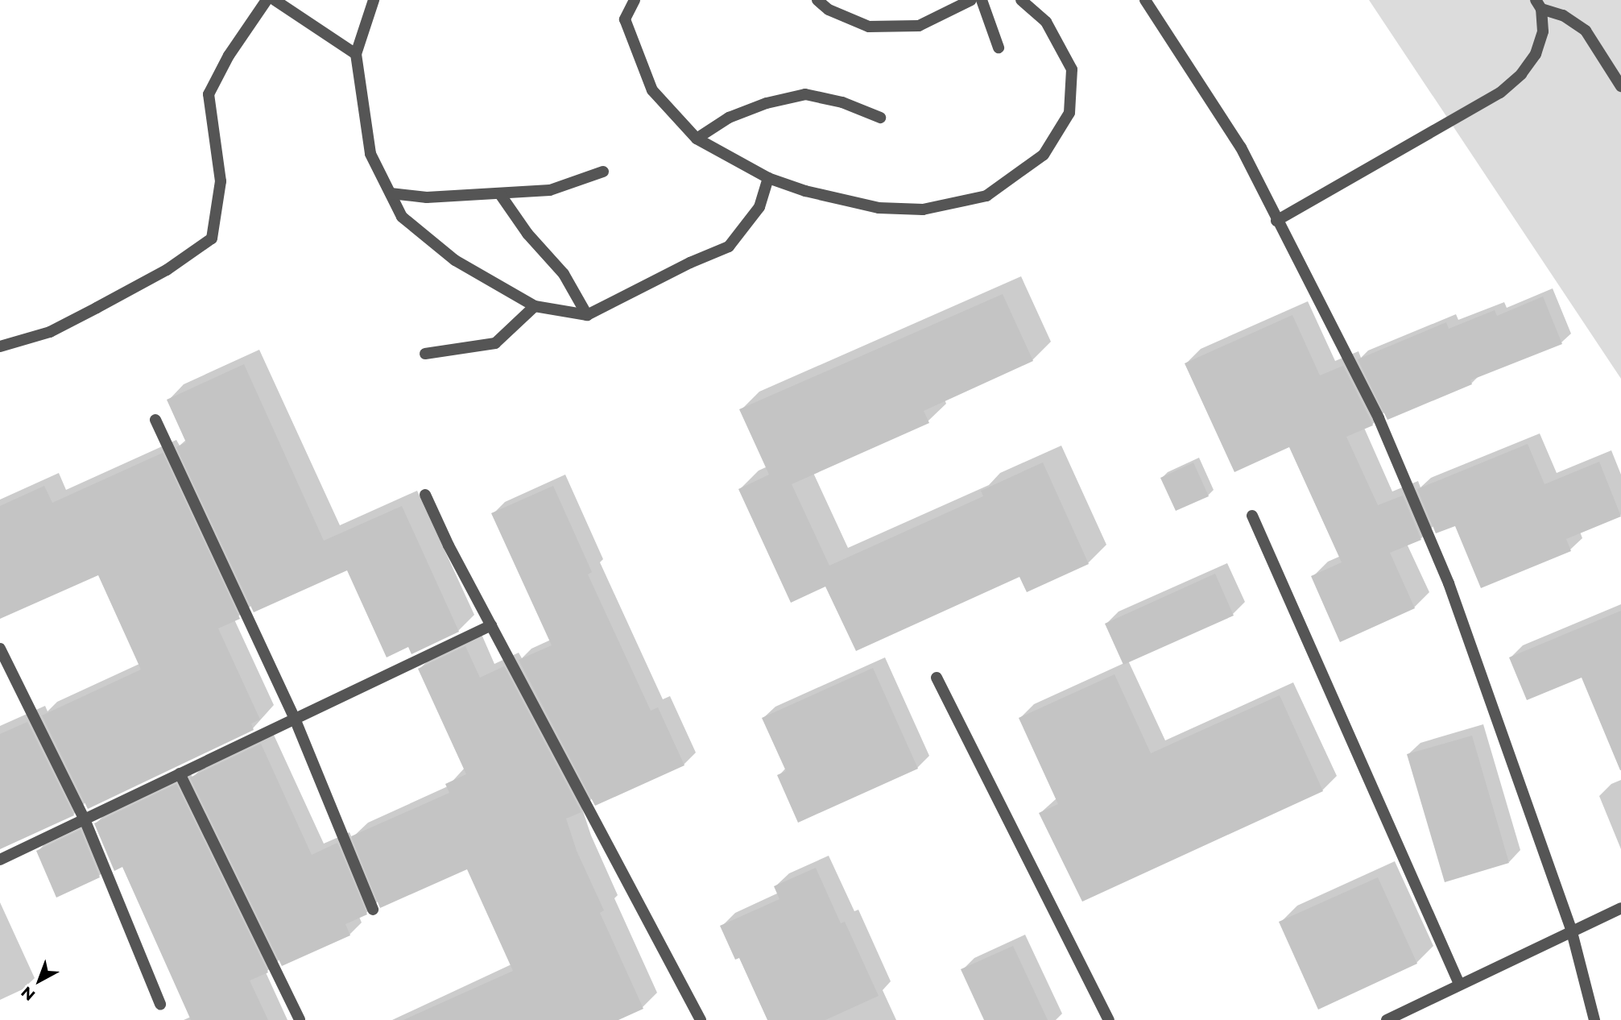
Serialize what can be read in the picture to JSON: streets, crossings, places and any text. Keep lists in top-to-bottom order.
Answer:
{
  "north": "bottom left"
}
